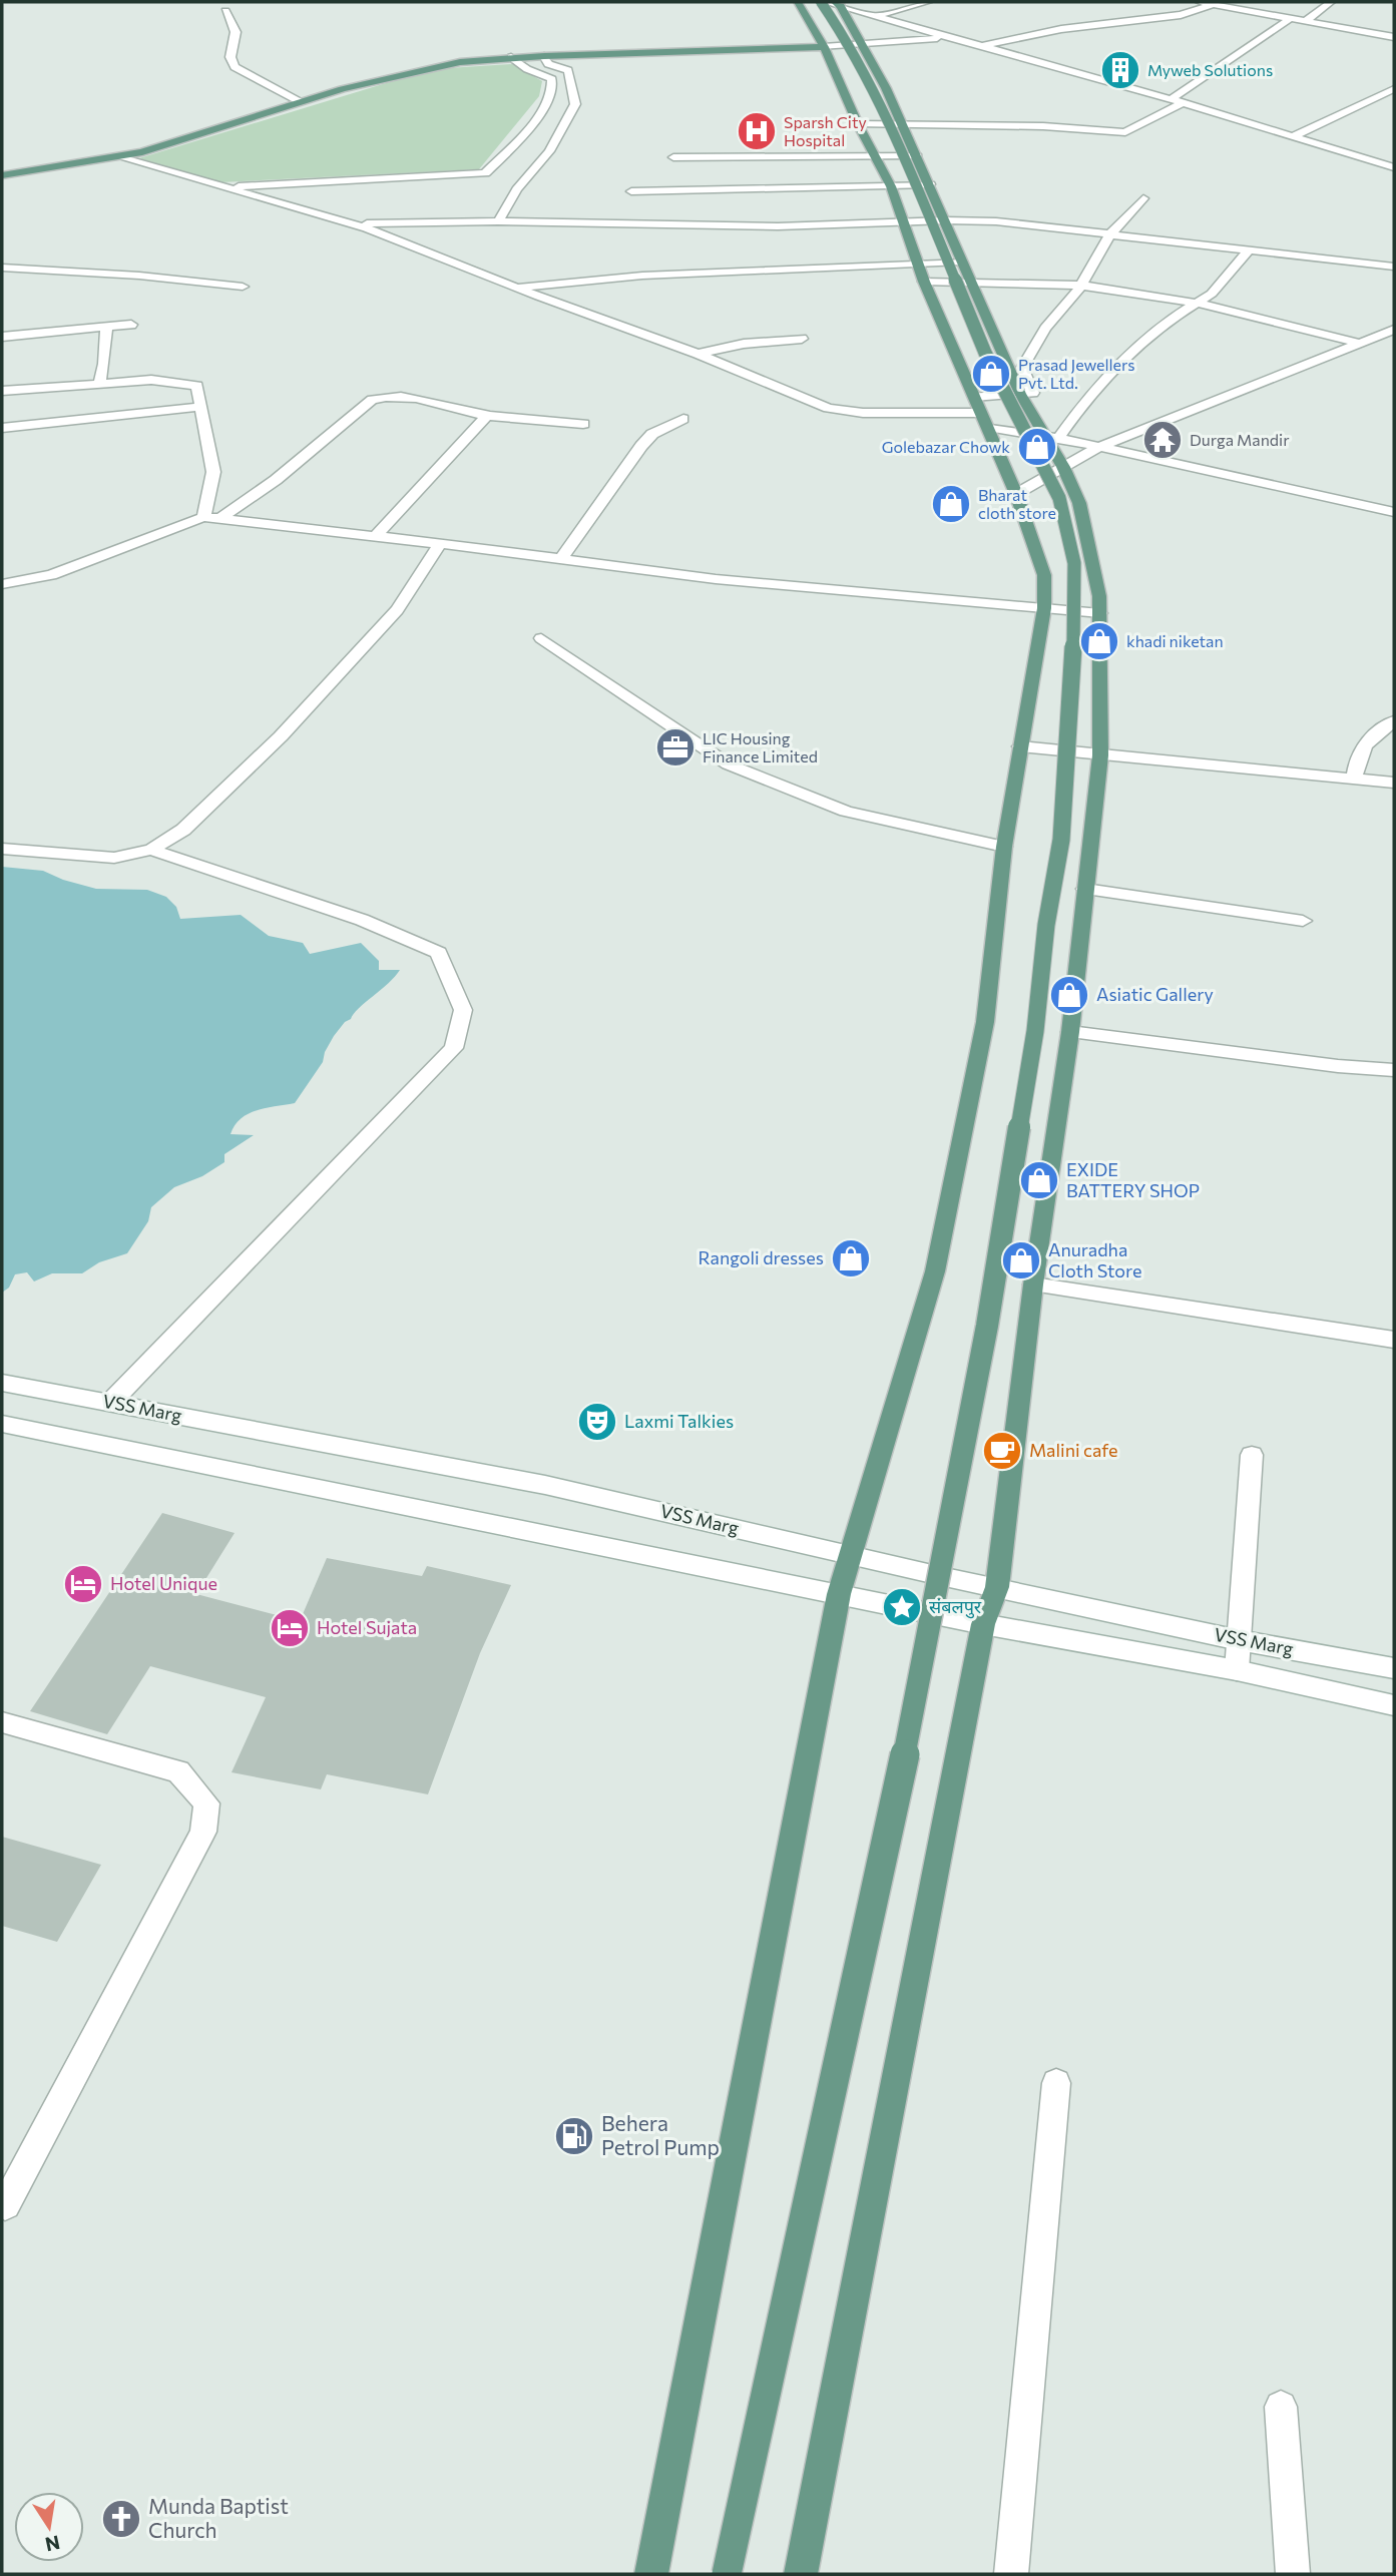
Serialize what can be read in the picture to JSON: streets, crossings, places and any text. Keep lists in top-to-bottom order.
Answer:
{
  "streets": {
    "street": ["VSS Marg"]
  },
  "places": {
    "building": ["Myweb Solutions"],
    "hospital": ["Sparsh City Hospital"],
    "shop": [
      "Prasad Jewellers Pvt. Ltd.",
      "Golebazar Chowk",
      "Bharat cloth store",
      "khadi niketan",
      "Asiatic Gallery",
      "EXIDE BATTERY SHOP",
      "Rangoli dresses",
      "Anuradha Cloth Store"
    ],
    "temple": ["Durga Mandir"],
    "office": ["LIC Housing Finance Limited"],
    "theatre": ["Laxmi Talkies"],
    "cafe": ["Malini cafe"],
    "hotel": ["Hotel Unique", "Hotel Sujata"],
    "place": ["संबलपुर"],
    "fuel station": ["Behera Petrol Pump"],
    "church": ["Munda Baptist Church"]
  },
  "north": "bottom"
}
